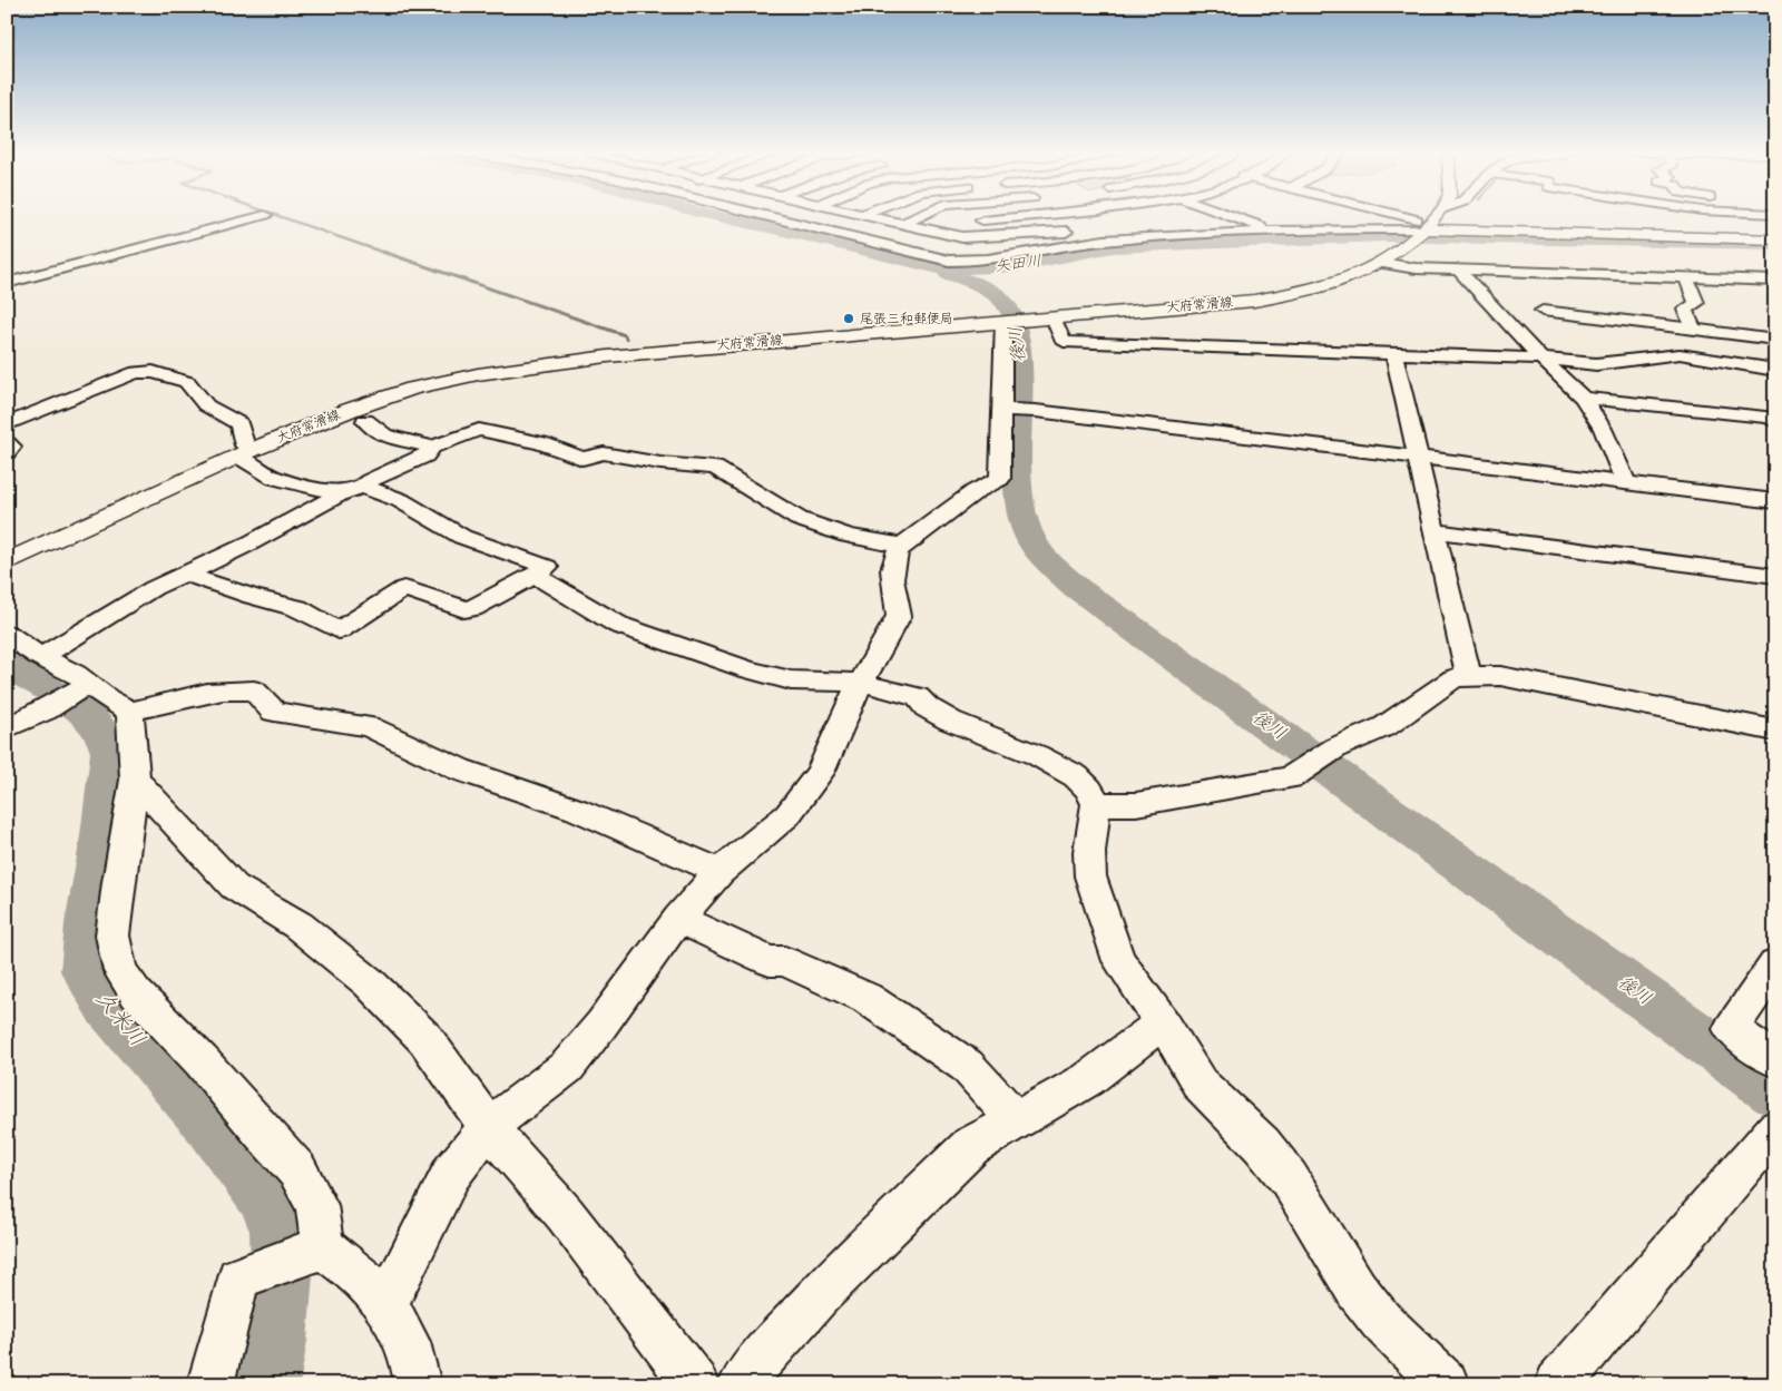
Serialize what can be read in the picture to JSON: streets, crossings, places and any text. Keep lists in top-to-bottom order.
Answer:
{
  "streets": {
    "main road": ["大府常滑線"]
  },
  "water": ["矢田川", "後川", "久米川"],
  "places": ["尾張三和郵便局"]
}
